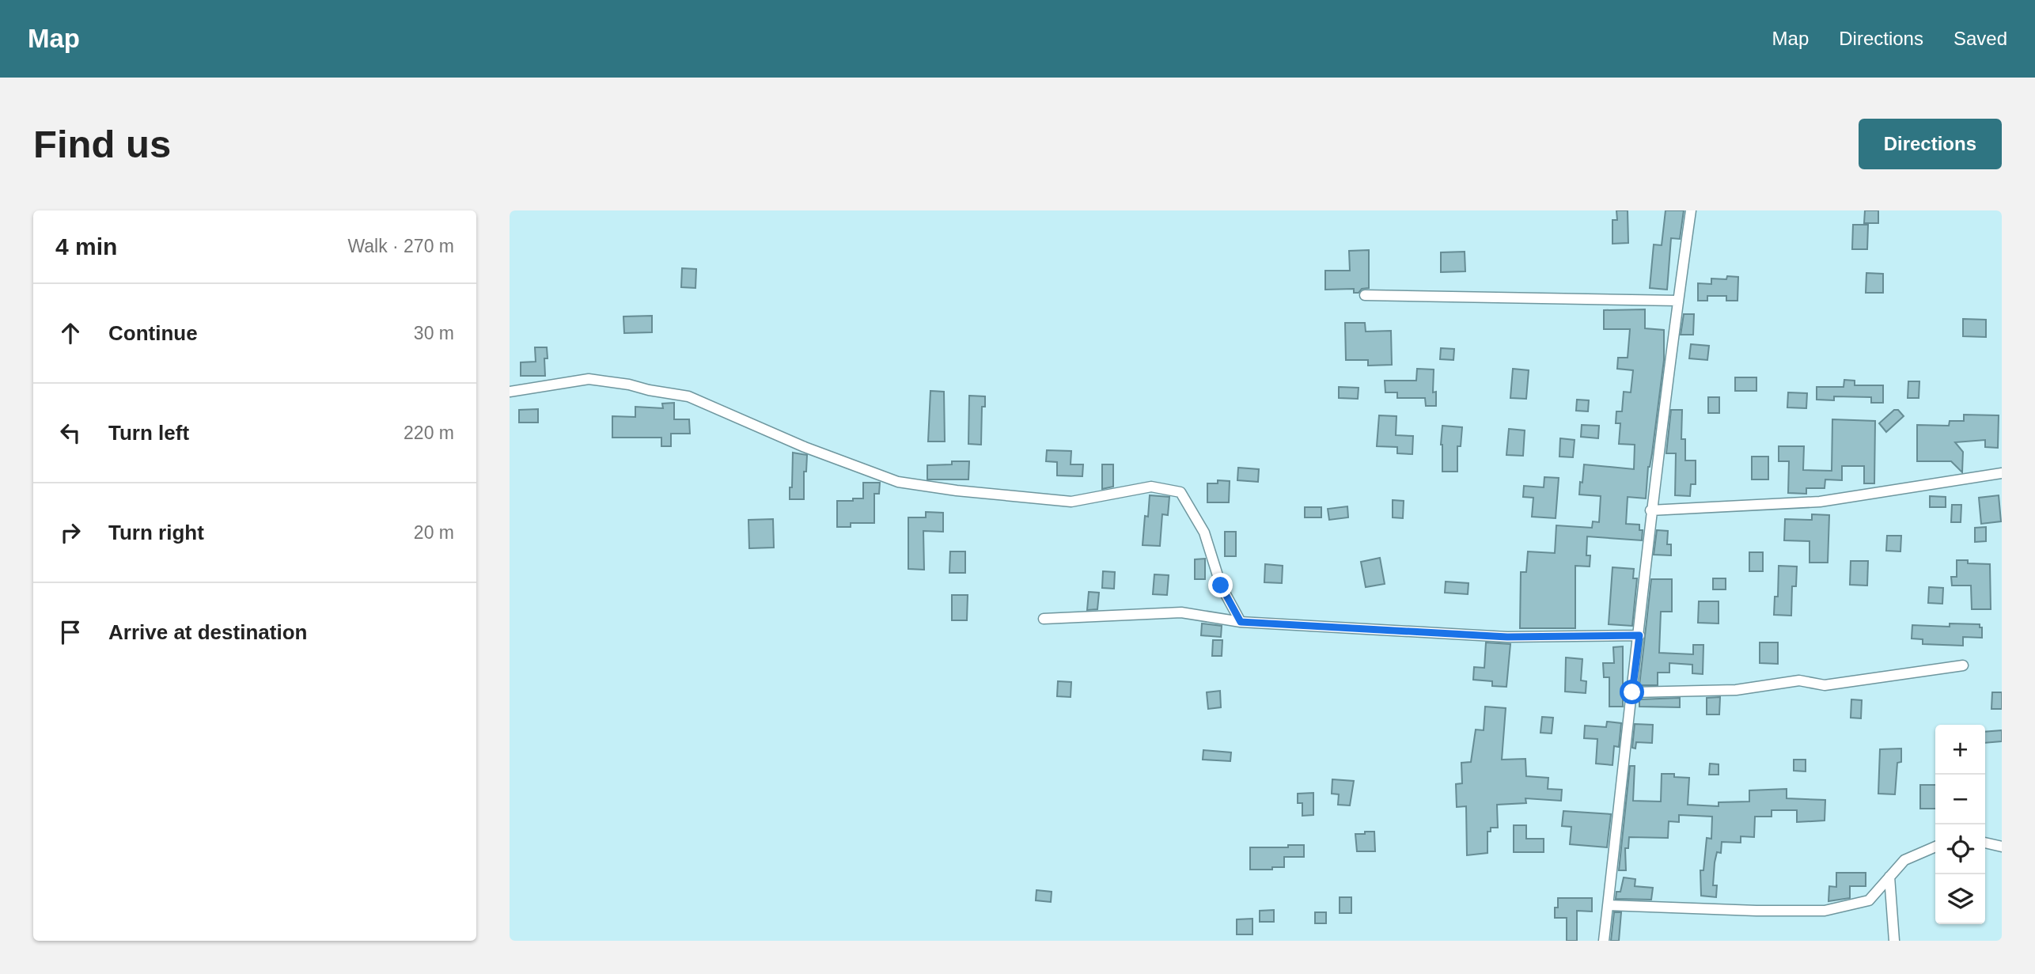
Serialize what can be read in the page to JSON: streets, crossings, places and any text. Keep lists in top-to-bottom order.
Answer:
{
  "page": {
    "header": "Map",
    "nav": ["Map", "Directions", "Saved"],
    "buttons": "Directions",
    "title": "Find us",
    "heading": ["4 min", "Walk · 270 m"],
    "list": [
      ["Continue", "30 m"],
      ["Turn left", "220 m"],
      ["Turn right", "20 m"],
      "Arrive at destination"
    ],
    "map_buttons": ["+", "−"]
  }
}
